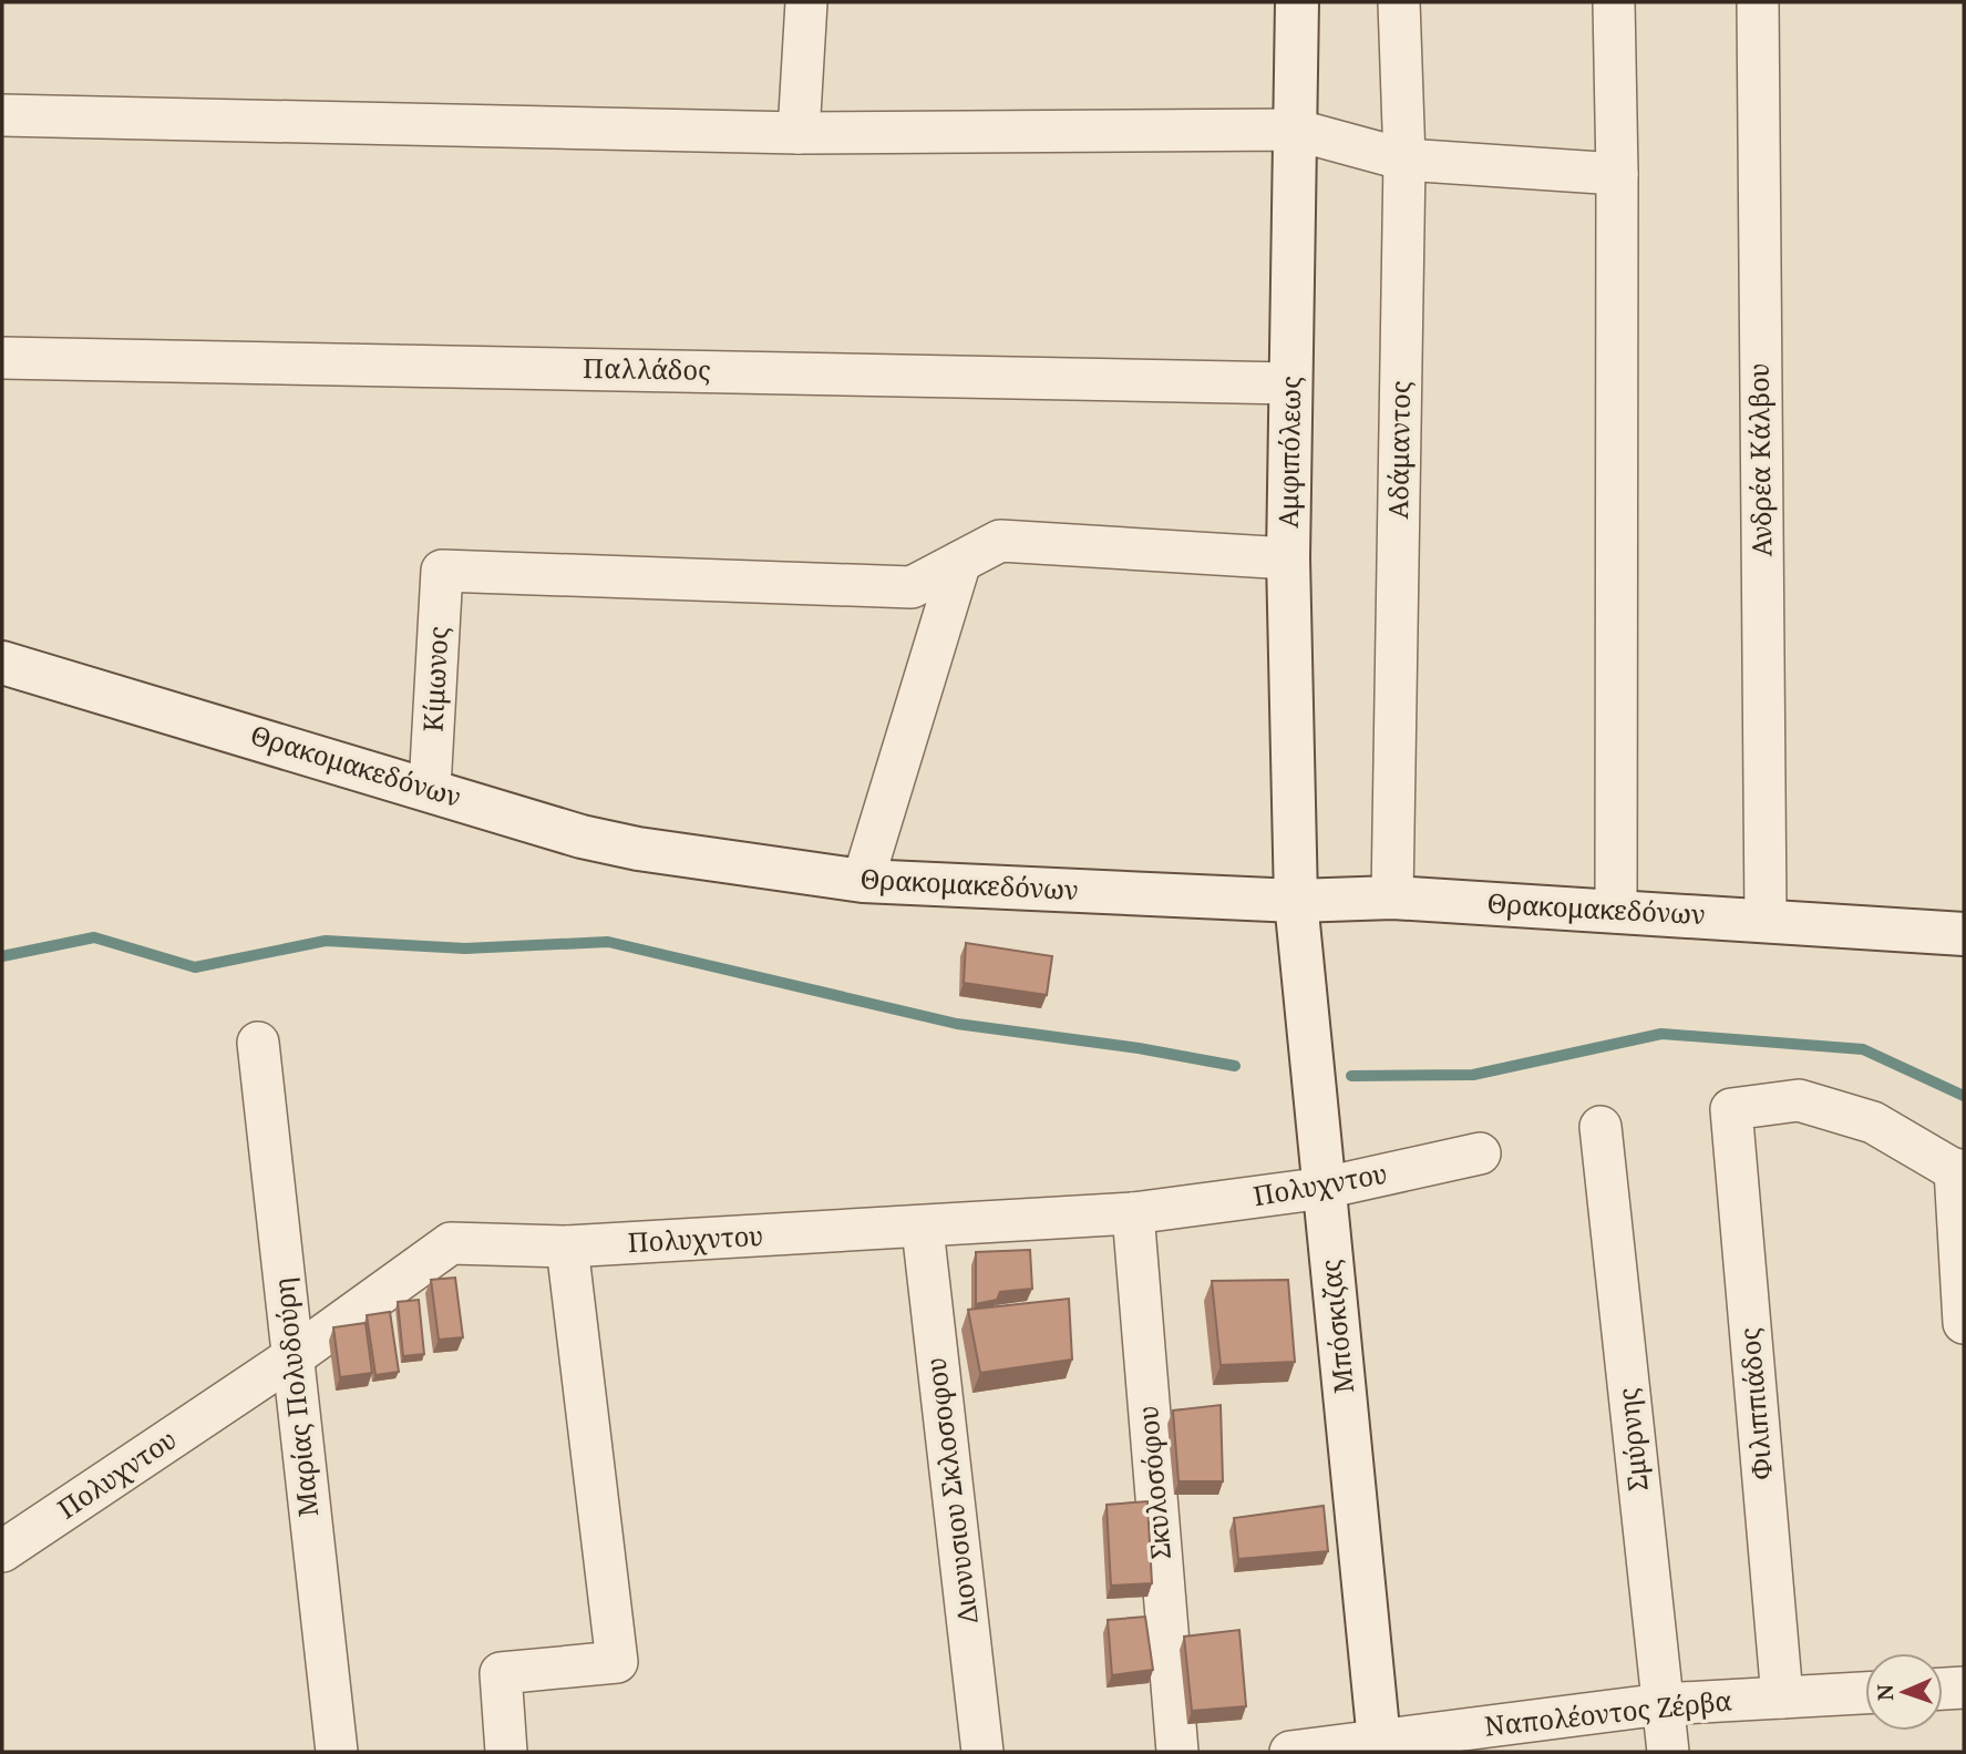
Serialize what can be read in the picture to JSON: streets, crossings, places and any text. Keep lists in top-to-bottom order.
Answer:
{
  "streets": {
    "main road": ["Αμφιπόλεως", "Θρακομακεδόνων", "Μπόσκιζας"],
    "street": [
      "Παλλάδος",
      "Αδάμαντος",
      "Ανδρέα Κάλβου",
      "Κίμωνος",
      "Πολυχντου",
      "Μαρίας Πολυδούρη",
      "Φιλιππιάδος",
      "Σμύρνης",
      "Σκυλοσόφου",
      "Διονυσιου Σκλοσοφου",
      "Ναπολέοντος Ζέρβα"
    ]
  },
  "crossings": [
    ["Παλλάδος", "Αμφιπόλεως"],
    ["Αδάμαντος", "Θρακομακεδόνων"],
    ["Αμφιπόλεως", "Θρακομακεδόνων"],
    ["Αμφιπόλεως", "Μπόσκιζας"],
    ["Ανδρέα Κάλβου", "Θρακομακεδόνων"],
    ["Κίμωνος", "Θρακομακεδόνων"],
    ["Θρακομακεδόνων", "Μπόσκιζας"],
    ["Πολυχντου", "Μπόσκιζας"],
    ["Πολυχντου", "Μαρίας Πολυδούρη"],
    ["Πολυχντου", "Σκυλοσόφου"],
    ["Πολυχντου", "Διονυσιου Σκλοσοφου"],
    ["Μπόσκιζας", "Ναπολέοντος Ζέρβα"],
    ["Φιλιππιάδος", "Ναπολέοντος Ζέρβα"],
    ["Σμύρνης", "Ναπολέοντος Ζέρβα"]
  ],
  "north": "left"
}
